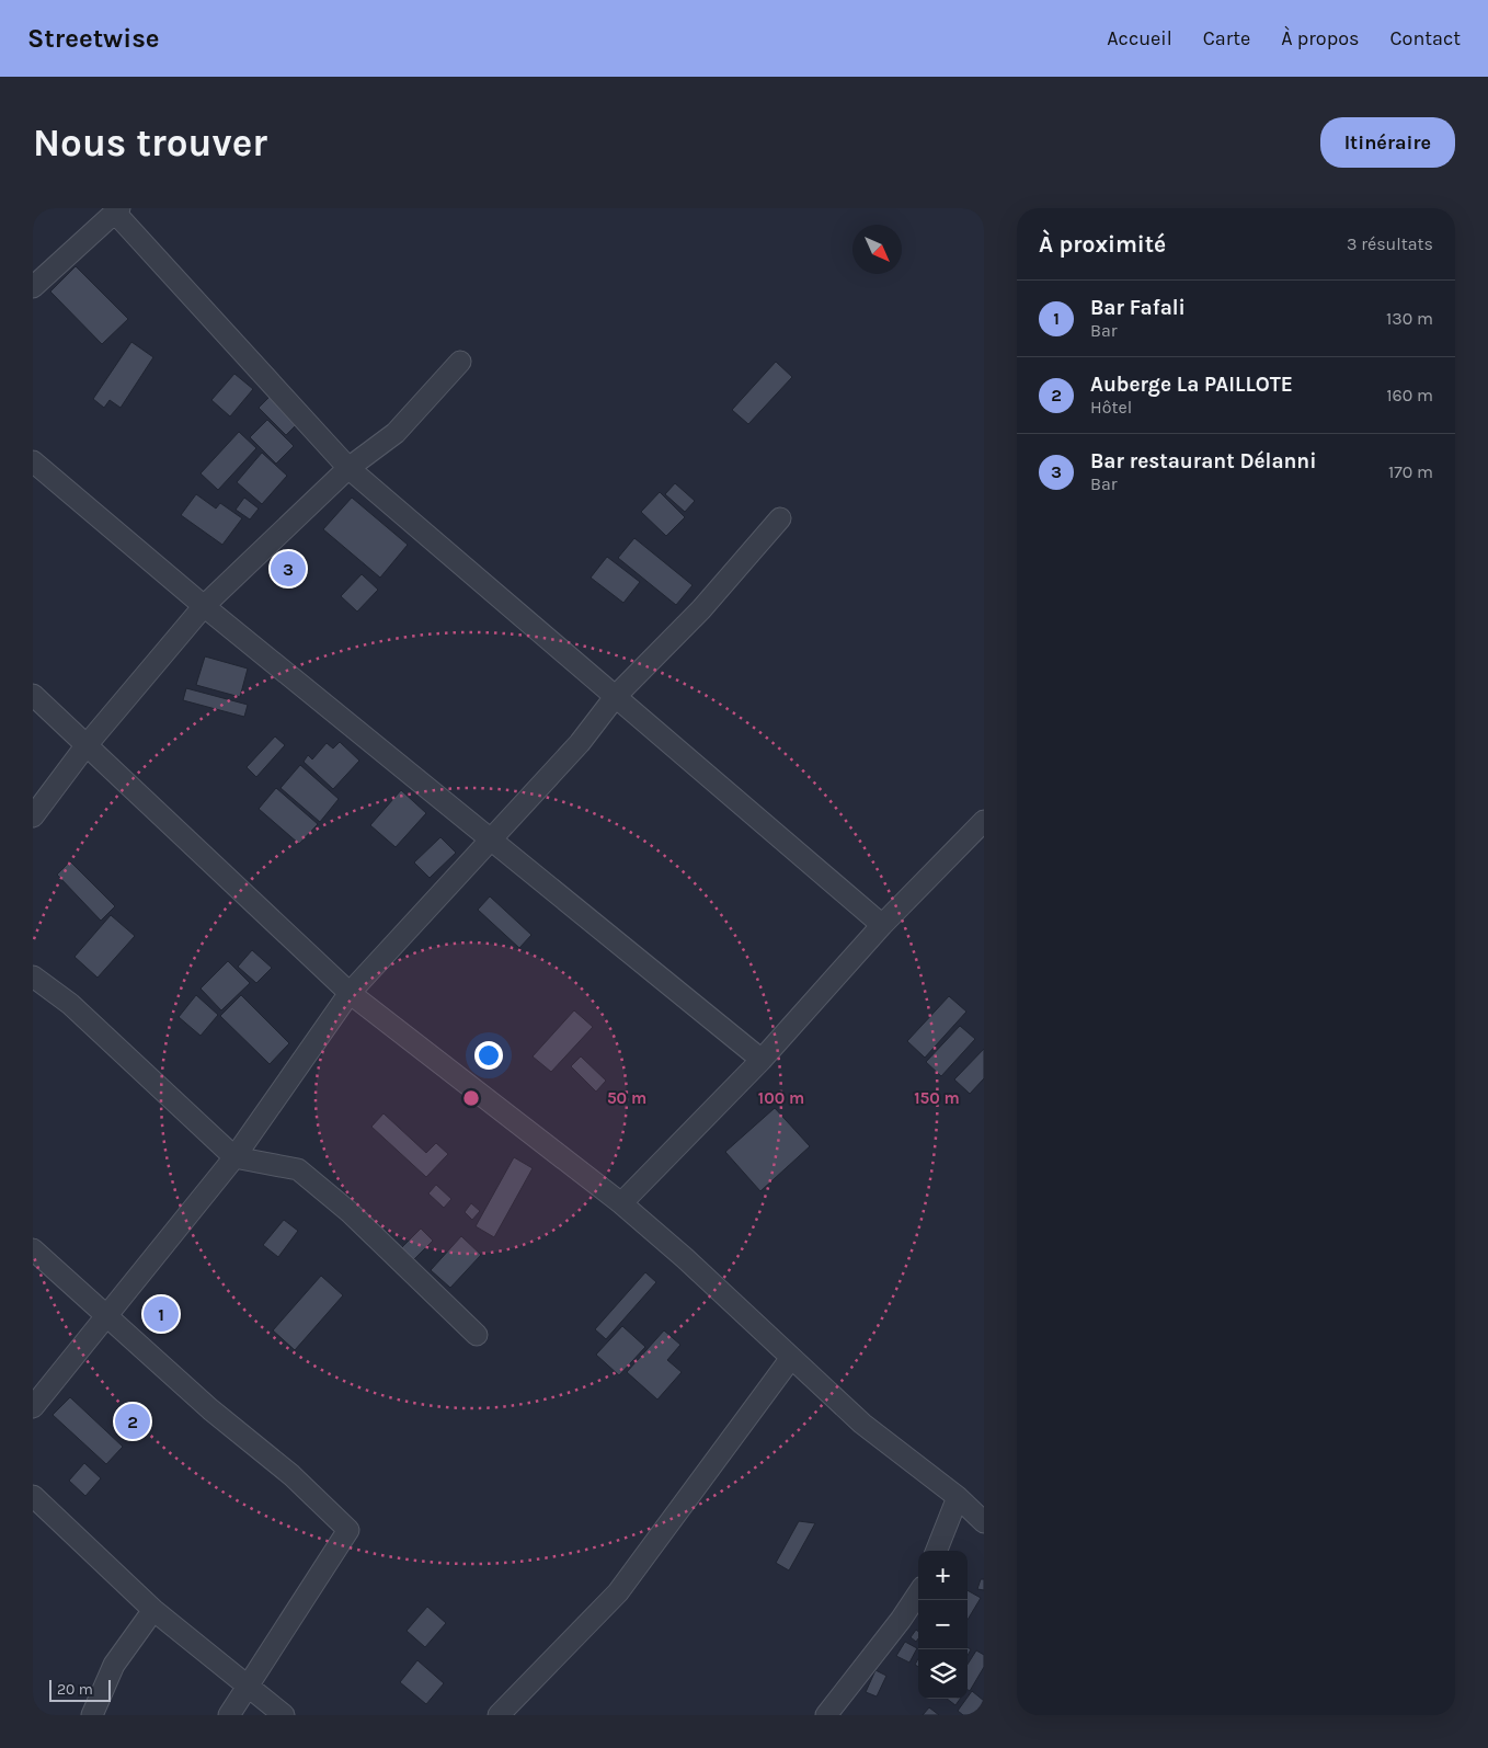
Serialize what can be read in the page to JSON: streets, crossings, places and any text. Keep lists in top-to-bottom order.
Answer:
{
  "scale_bar": "20 m",
  "north": "bottom right",
  "page": {
    "header": "Streetwise",
    "nav": [
      "Accueil",
      "Carte",
      "À propos",
      "Contact"
    ],
    "buttons": "Itinéraire",
    "title": "Nous trouver",
    "heading": ["À proximité", "3 résultats"],
    "list": [
      {
        "mark": "1",
        "name": "Bar Fafali",
        "note": "Bar",
        "value": "130 m"
      },
      {
        "mark": "2",
        "name": "Auberge La PAILLOTE",
        "note": "Hôtel",
        "value": "160 m"
      },
      {
        "mark": "3",
        "name": "Bar restaurant Délanni",
        "note": "Bar",
        "value": "170 m"
      }
    ],
    "pins": ["3", "1", "2"],
    "map_buttons": ["+", "−"],
    "scale": "20 m"
  },
  "rings": ["50 m", "100 m", "150 m"]
}
